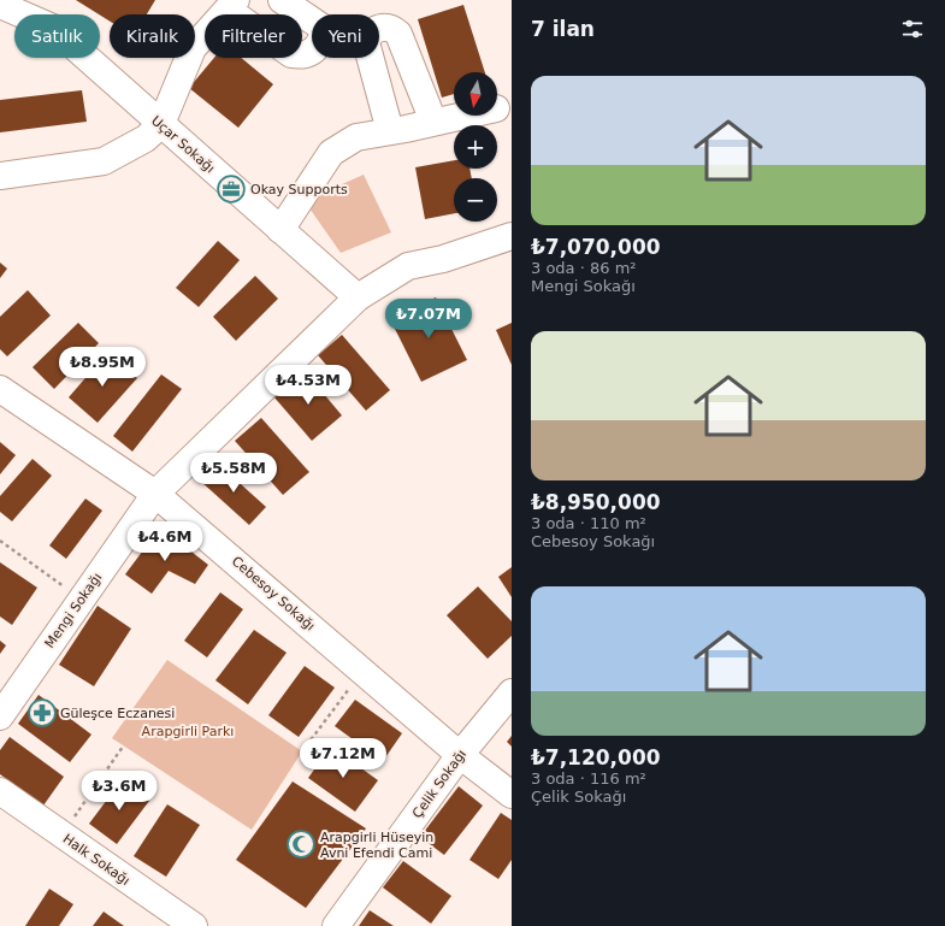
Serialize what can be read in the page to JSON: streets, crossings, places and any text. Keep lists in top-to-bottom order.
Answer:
{
  "streets": {
    "street": [
      "Uçar Sokağı",
      "Cebesoy Sokağı",
      "Mengi Sokağı",
      "Çelik Sokağı",
      "Halk Sokağı"
    ]
  },
  "crossings": [
    ["Uçar Sokağı", "Mengi Sokağı"],
    ["Cebesoy Sokağı", "Mengi Sokağı"],
    ["Cebesoy Sokağı", "Çelik Sokağı"]
  ],
  "parks": ["Arapgirli Parkı"],
  "places": {
    "office": ["Okay Supports"],
    "pharmacy": ["Güleşce Eczanesi"],
    "mosque": ["Arapgirli Hüseyin Avni Efendi Cami"]
  },
  "north": "bottom",
  "page": {
    "heading": "7 ilan",
    "chip": [
      "Satılık",
      "Kiralık",
      "Filtreler",
      "Yeni"
    ],
    "list": [
      {
        "name": "₺7,070,000",
        "note": "3 oda · 86 m² · Mengi Sokağı"
      },
      {
        "name": "₺8,950,000",
        "note": "3 oda · 110 m² · Cebesoy Sokağı"
      },
      {
        "name": "₺7,120,000",
        "note": "3 oda · 116 m² · Çelik Sokağı"
      }
    ],
    "map_buttons": ["+", "−"],
    "price": [
      "₺7.07M",
      "₺8.95M",
      "₺4.53M",
      "₺5.58M",
      "₺4.6M",
      "₺7.12M",
      "₺3.6M"
    ]
  }
}
